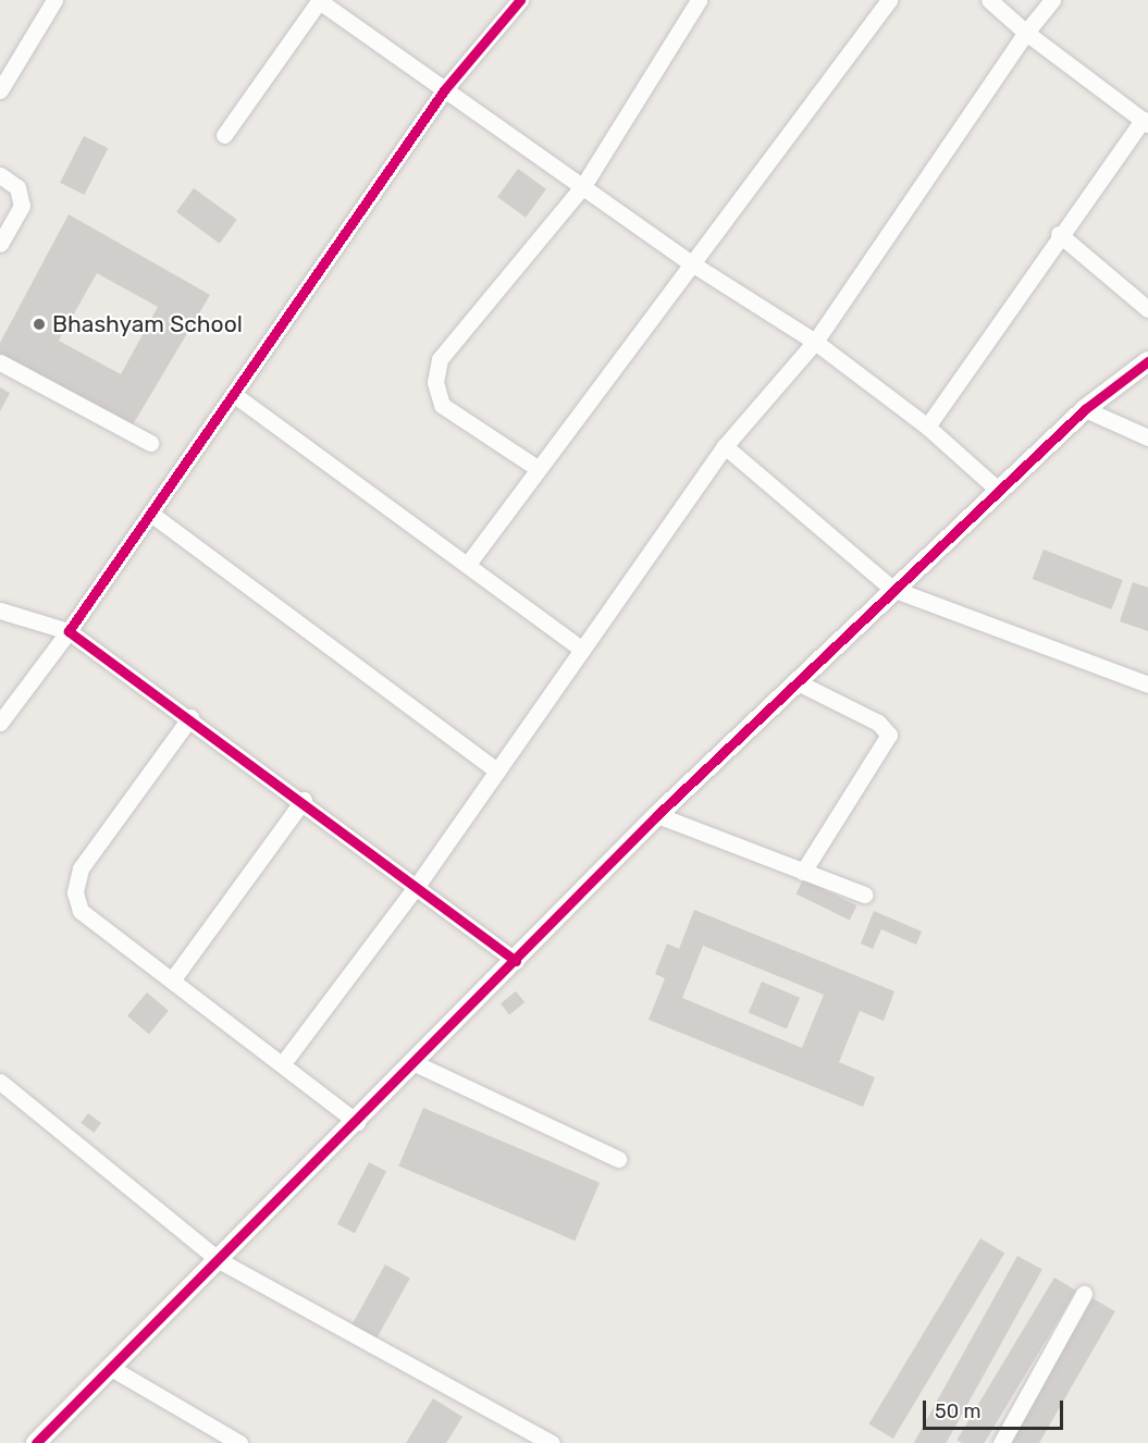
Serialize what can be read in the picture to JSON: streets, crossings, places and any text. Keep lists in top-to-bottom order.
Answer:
{
  "places": ["Bhashyam School"],
  "scale_bar": "50 m"
}
